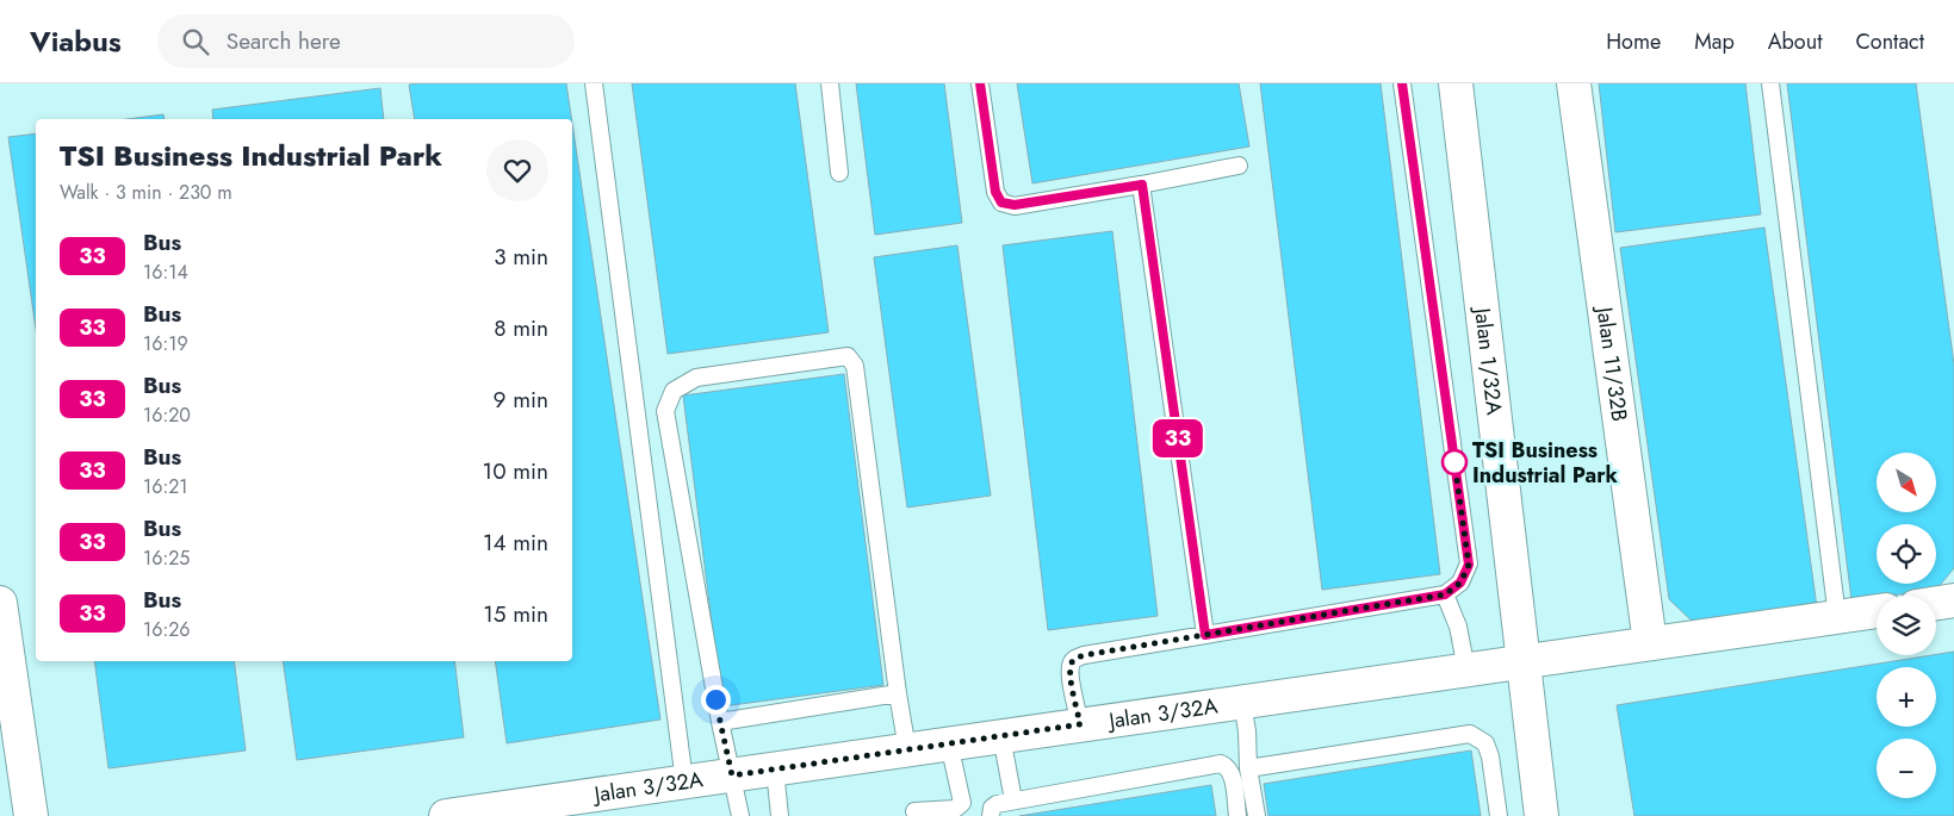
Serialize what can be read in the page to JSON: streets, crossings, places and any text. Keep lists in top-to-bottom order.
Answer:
{
  "streets": {
    "street": ["Jalan 1/32A", "Jalan 11/32B", "Jalan 3/32A"]
  },
  "crossings": [
    ["Jalan 1/32A", "Jalan 3/32A"],
    ["Jalan 11/32B", "Jalan 3/32A"]
  ],
  "places": ["TSI Business Industrial Park"],
  "lines": ["bus line 33"],
  "north": "bottom right",
  "page": {
    "header": "Viabus",
    "search": "Search here",
    "nav": [
      "Home",
      "Map",
      "About",
      "Contact"
    ],
    "on_map": "33",
    "heading": ["TSI Business Industrial Park", "Walk · 3 min · 230 m"],
    "list": [
      {
        "mark": "33",
        "name": "Bus",
        "note": "16:14",
        "value": "3 min"
      },
      {
        "mark": "33",
        "name": "Bus",
        "note": "16:19",
        "value": "8 min"
      },
      {
        "mark": "33",
        "name": "Bus",
        "note": "16:20",
        "value": "9 min"
      },
      {
        "mark": "33",
        "name": "Bus",
        "note": "16:21",
        "value": "10 min"
      },
      {
        "mark": "33",
        "name": "Bus",
        "note": "16:25",
        "value": "14 min"
      },
      {
        "mark": "33",
        "name": "Bus",
        "note": "16:26",
        "value": "15 min"
      }
    ],
    "map_buttons": ["+", "−"]
  }
}
